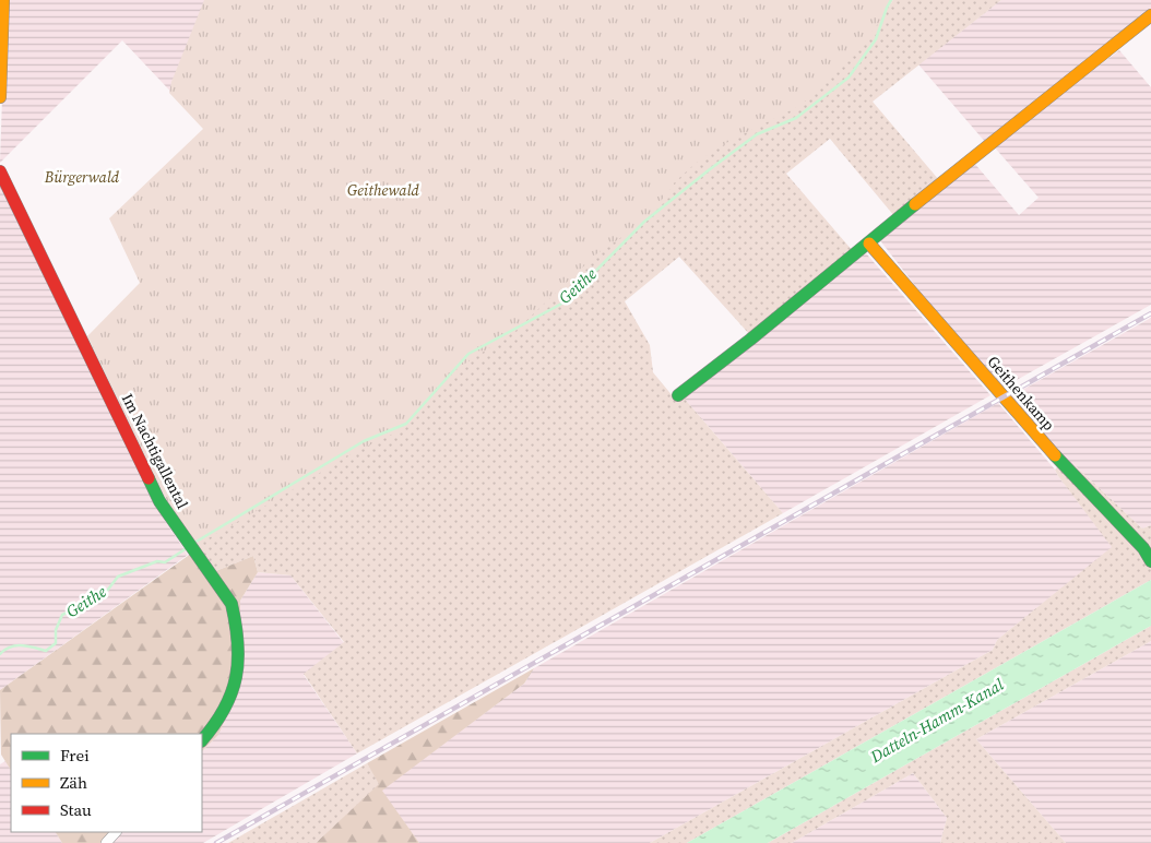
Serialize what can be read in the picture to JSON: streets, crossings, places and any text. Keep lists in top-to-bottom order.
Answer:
{
  "streets": {
    "street": ["Geithenkamp", "Im Nachtigallental"]
  },
  "water": ["Geithe", "Datteln-Hamm-Kanal"],
  "parks": ["Bürgerwald", "Geithewald"],
  "legend": ["Frei", "Zäh", "Stau"]
}
